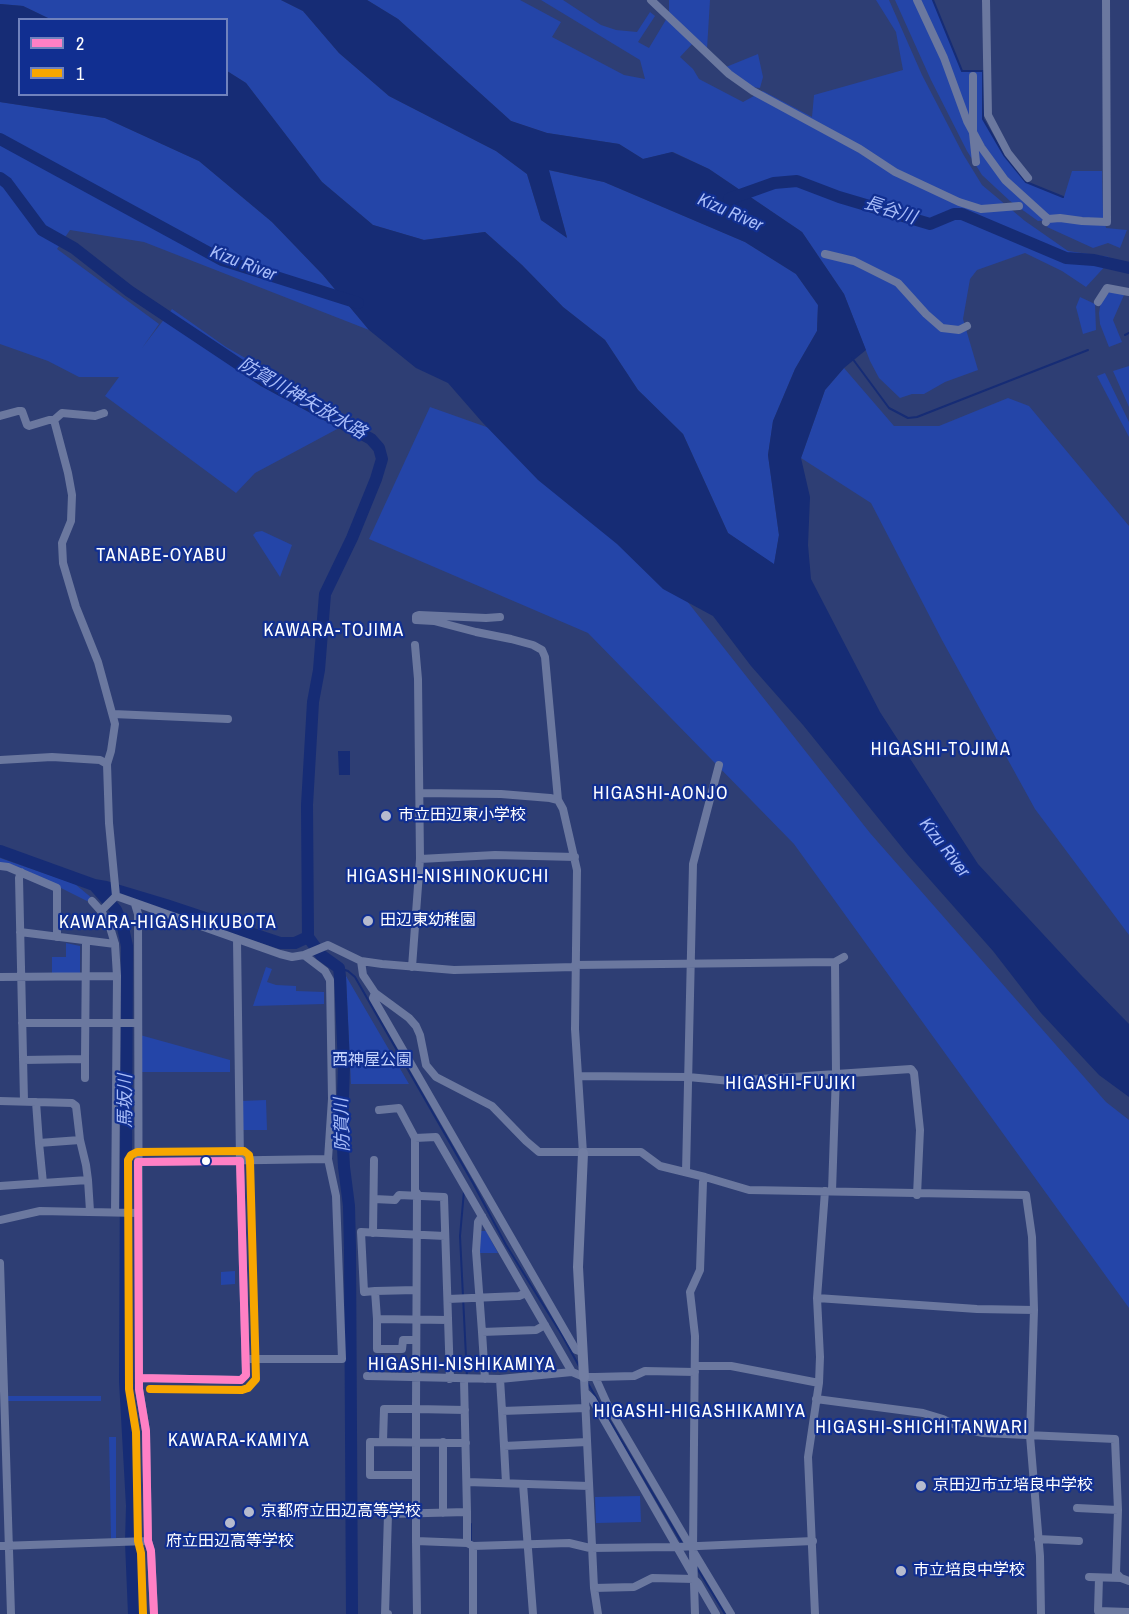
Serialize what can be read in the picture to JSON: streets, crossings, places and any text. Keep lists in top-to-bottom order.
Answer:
{
  "districts": [
    "TANABE-OYABU",
    "KAWARA-TOJIMA",
    "HIGASHI-TOJIMA",
    "HIGASHI-AONJO",
    "HIGASHI-NISHINOKUCHI",
    "KAWARA-HIGASHIKUBOTA",
    "HIGASHI-FUJIKI",
    "HIGASHI-NISHIKAMIYA",
    "HIGASHI-HIGASHIKAMIYA",
    "HIGASHI-SHICHITANWARI",
    "KAWARA-KAMIYA"
  ],
  "water": [
    "長谷川",
    "Kizu River",
    "防賀川神矢放水路",
    "馬坂川",
    "防賀川"
  ],
  "parks": ["西神屋公園"],
  "places": [
    "市立田辺東小学校",
    "田辺東幼稚園",
    "京田辺市立培良中学校",
    "京都府立田辺高等学校",
    "府立田辺高等学校",
    "市立培良中学校"
  ],
  "lines": ["transit line 1", "transit line 2"],
  "legend": ["2", "1"]
}
